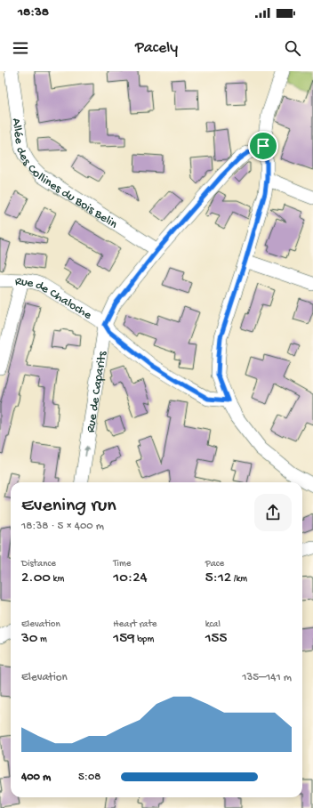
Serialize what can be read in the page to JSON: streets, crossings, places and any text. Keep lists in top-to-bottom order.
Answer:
{
  "streets": {
    "street": ["Allée des Collines du Bois Belin", "Rue de Chaloche", "Rue de Caparits"]
  },
  "crossings": [
    ["Allée des Collines du Bois Belin", "Rue de Caparits"],
    ["Rue de Chaloche", "Rue de Caparits"]
  ],
  "page": {
    "status": "18:38",
    "header": "Pacely",
    "heading": ["Evening run", "18:38 · 5 × 400 m"],
    "stats": [
      ["Distance", "2.00 km"],
      ["Time", "10:24"],
      ["Pace", "5:12 /km"],
      ["Elevation", "30 m"],
      ["Heart rate", "159 bpm"],
      ["kcal", "155"]
    ],
    "chart": ["Elevation", "135–141 m"],
    "list": [
      {
        "name": "400 m",
        "note": "5:08"
      }
    ]
  }
}
